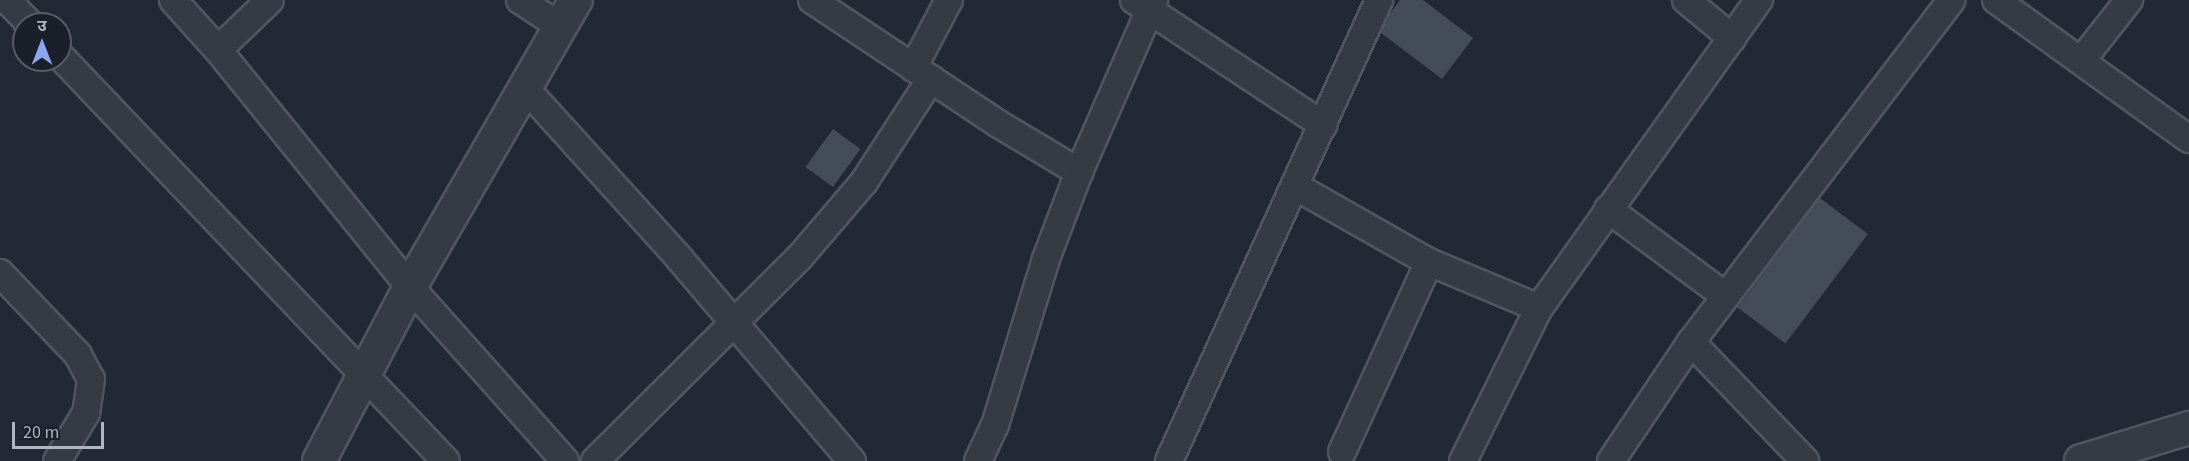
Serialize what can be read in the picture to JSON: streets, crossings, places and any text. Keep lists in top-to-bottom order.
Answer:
{
  "scale_bar": "20 m",
  "north": "top"
}
